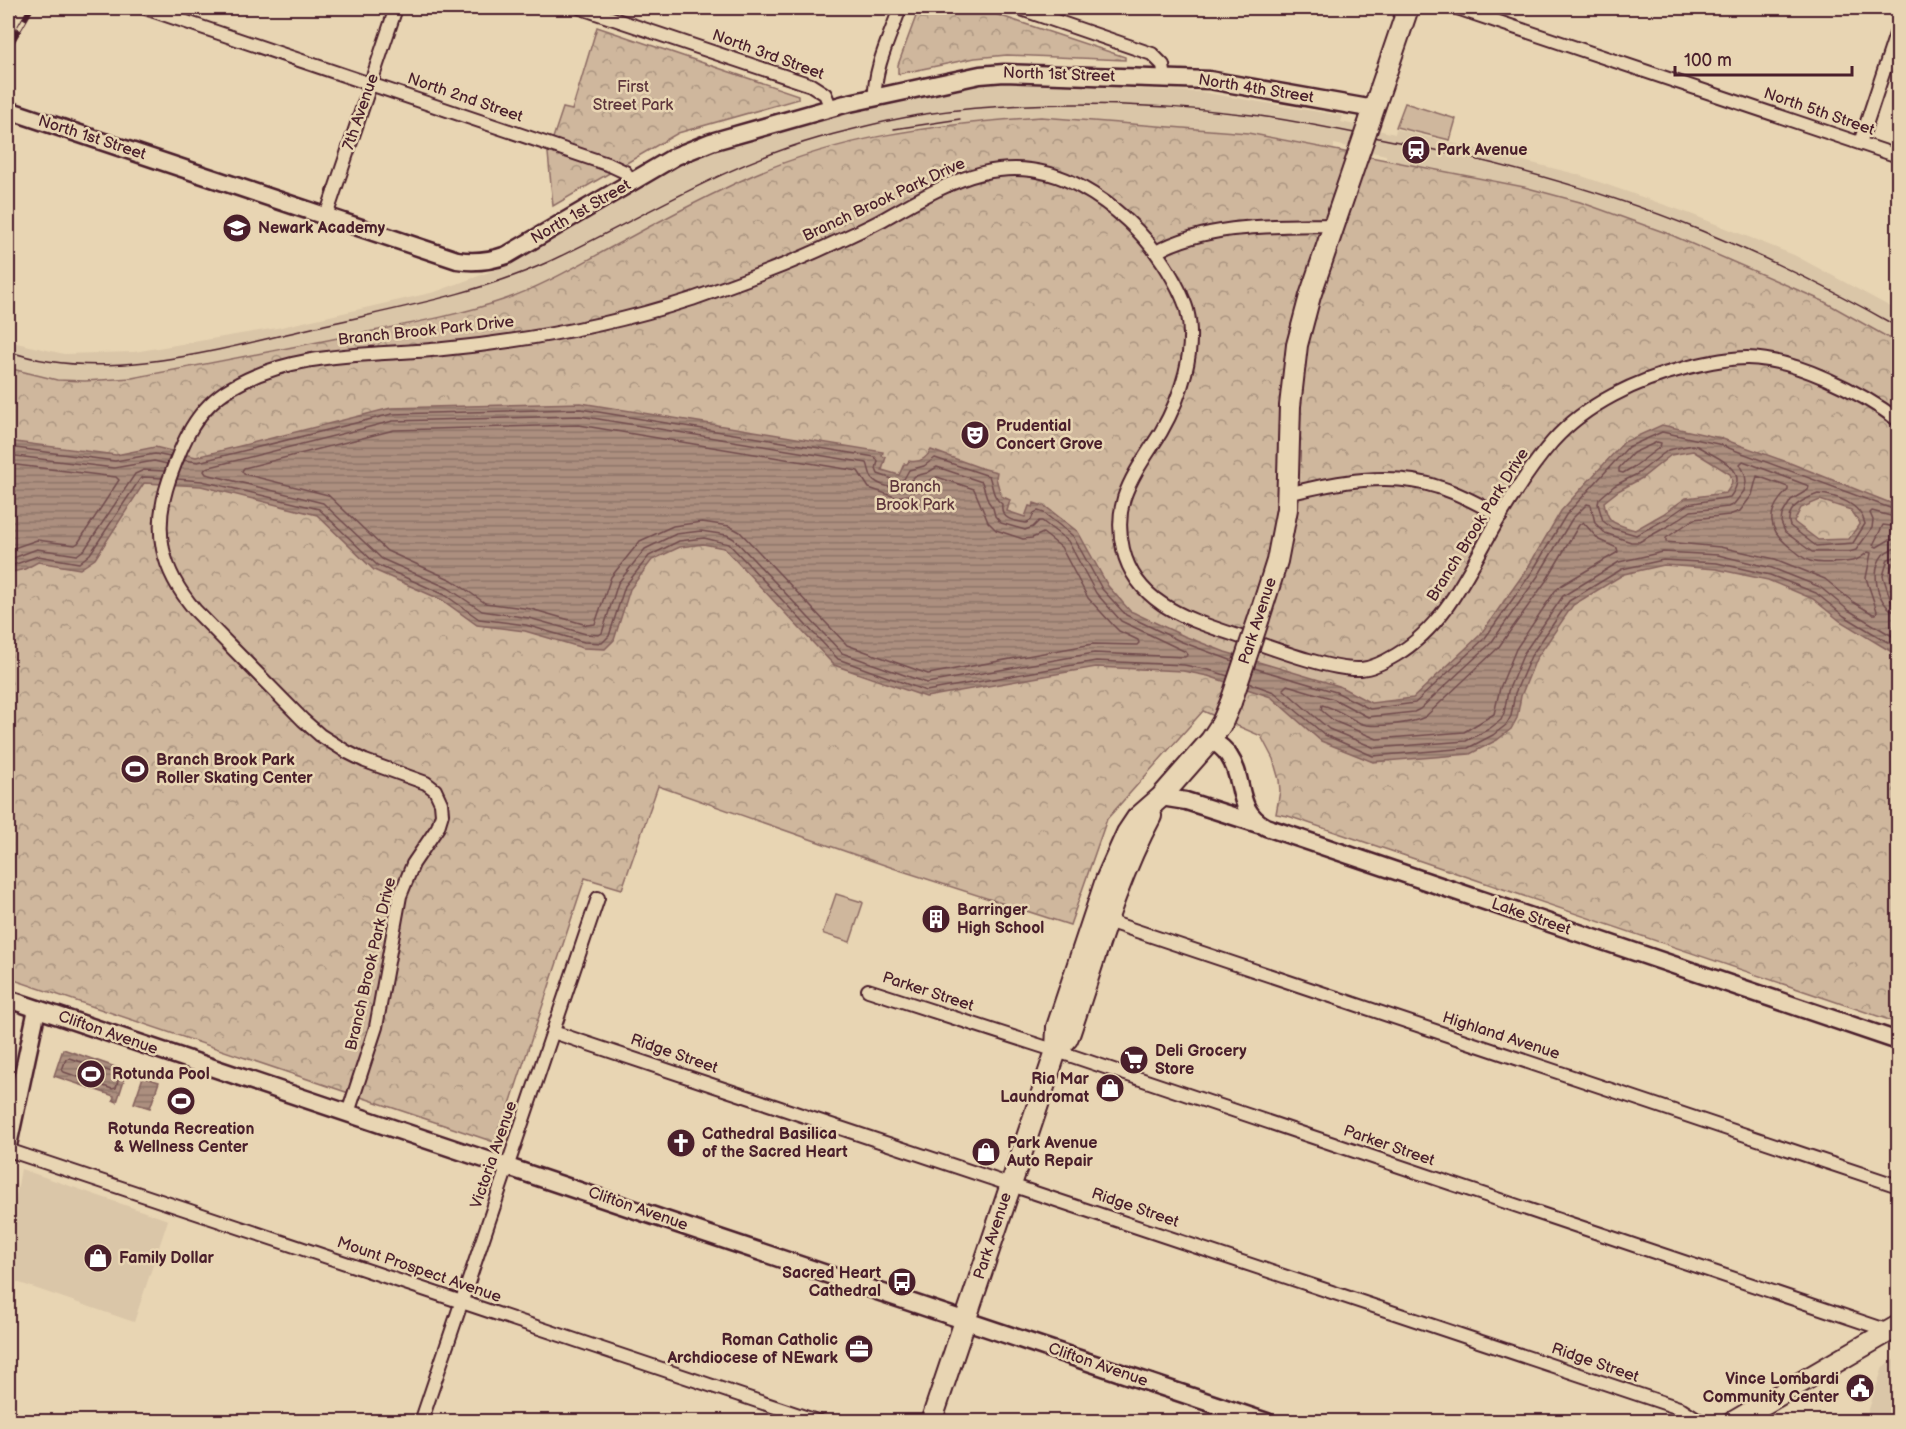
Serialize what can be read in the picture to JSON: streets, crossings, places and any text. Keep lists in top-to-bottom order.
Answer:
{
  "streets": {
    "main road": [
      "North 1st Street",
      "North 4th Street",
      "Park Avenue",
      "Lake Street",
      "Clifton Avenue"
    ],
    "street": [
      "North 3rd Street",
      "North 2nd Street",
      "7th Avenue",
      "North 5th Street",
      "Branch Brook Park Drive",
      "Parker Street",
      "Highland Avenue",
      "Ridge Street",
      "Victoria Avenue",
      "Mount Prospect Avenue"
    ]
  },
  "crossings": [
    ["North 3rd Street", "North 1st Street"],
    ["North 1st Street", "North 4th Street"],
    ["North 1st Street", "North 2nd Street"],
    ["North 1st Street", "7th Avenue"],
    ["North 4th Street", "Park Avenue"],
    ["North 2nd Street", "7th Avenue"],
    ["Branch Brook Park Drive", "Clifton Avenue"],
    ["Park Avenue", "Lake Street"],
    ["Park Avenue", "Parker Street"],
    ["Park Avenue", "Clifton Avenue"],
    ["Park Avenue", "Highland Avenue"],
    ["Park Avenue", "Ridge Street"],
    ["Clifton Avenue", "Victoria Avenue"],
    ["Ridge Street", "Victoria Avenue"],
    ["Victoria Avenue", "Mount Prospect Avenue"]
  ],
  "parks": ["First Street Park", "Branch Brook Park"],
  "places": {
    "station": ["Park Avenue"],
    "school or university": ["Newark Academy"],
    "theatre": ["Prudential Concert Grove"],
    "sports": ["Branch Brook Park Roller Skating Center", "Rotunda Pool", "Rotunda Recreation & Wellness Center"],
    "building": ["Barringer High School"],
    "supermarket": ["Deli Grocery Store"],
    "shop": ["Ria Mar Laundromat", "Park Avenue Auto Repair", "Family Dollar"],
    "church": ["Cathedral Basilica of the Sacred Heart"],
    "bus stop": ["Sacred Heart Cathedral"],
    "office": ["Roman Catholic Archdiocese of NEwark"],
    "public building": ["Vince Lombardi Community Center"]
  },
  "scale_bar": "100 m"
}
